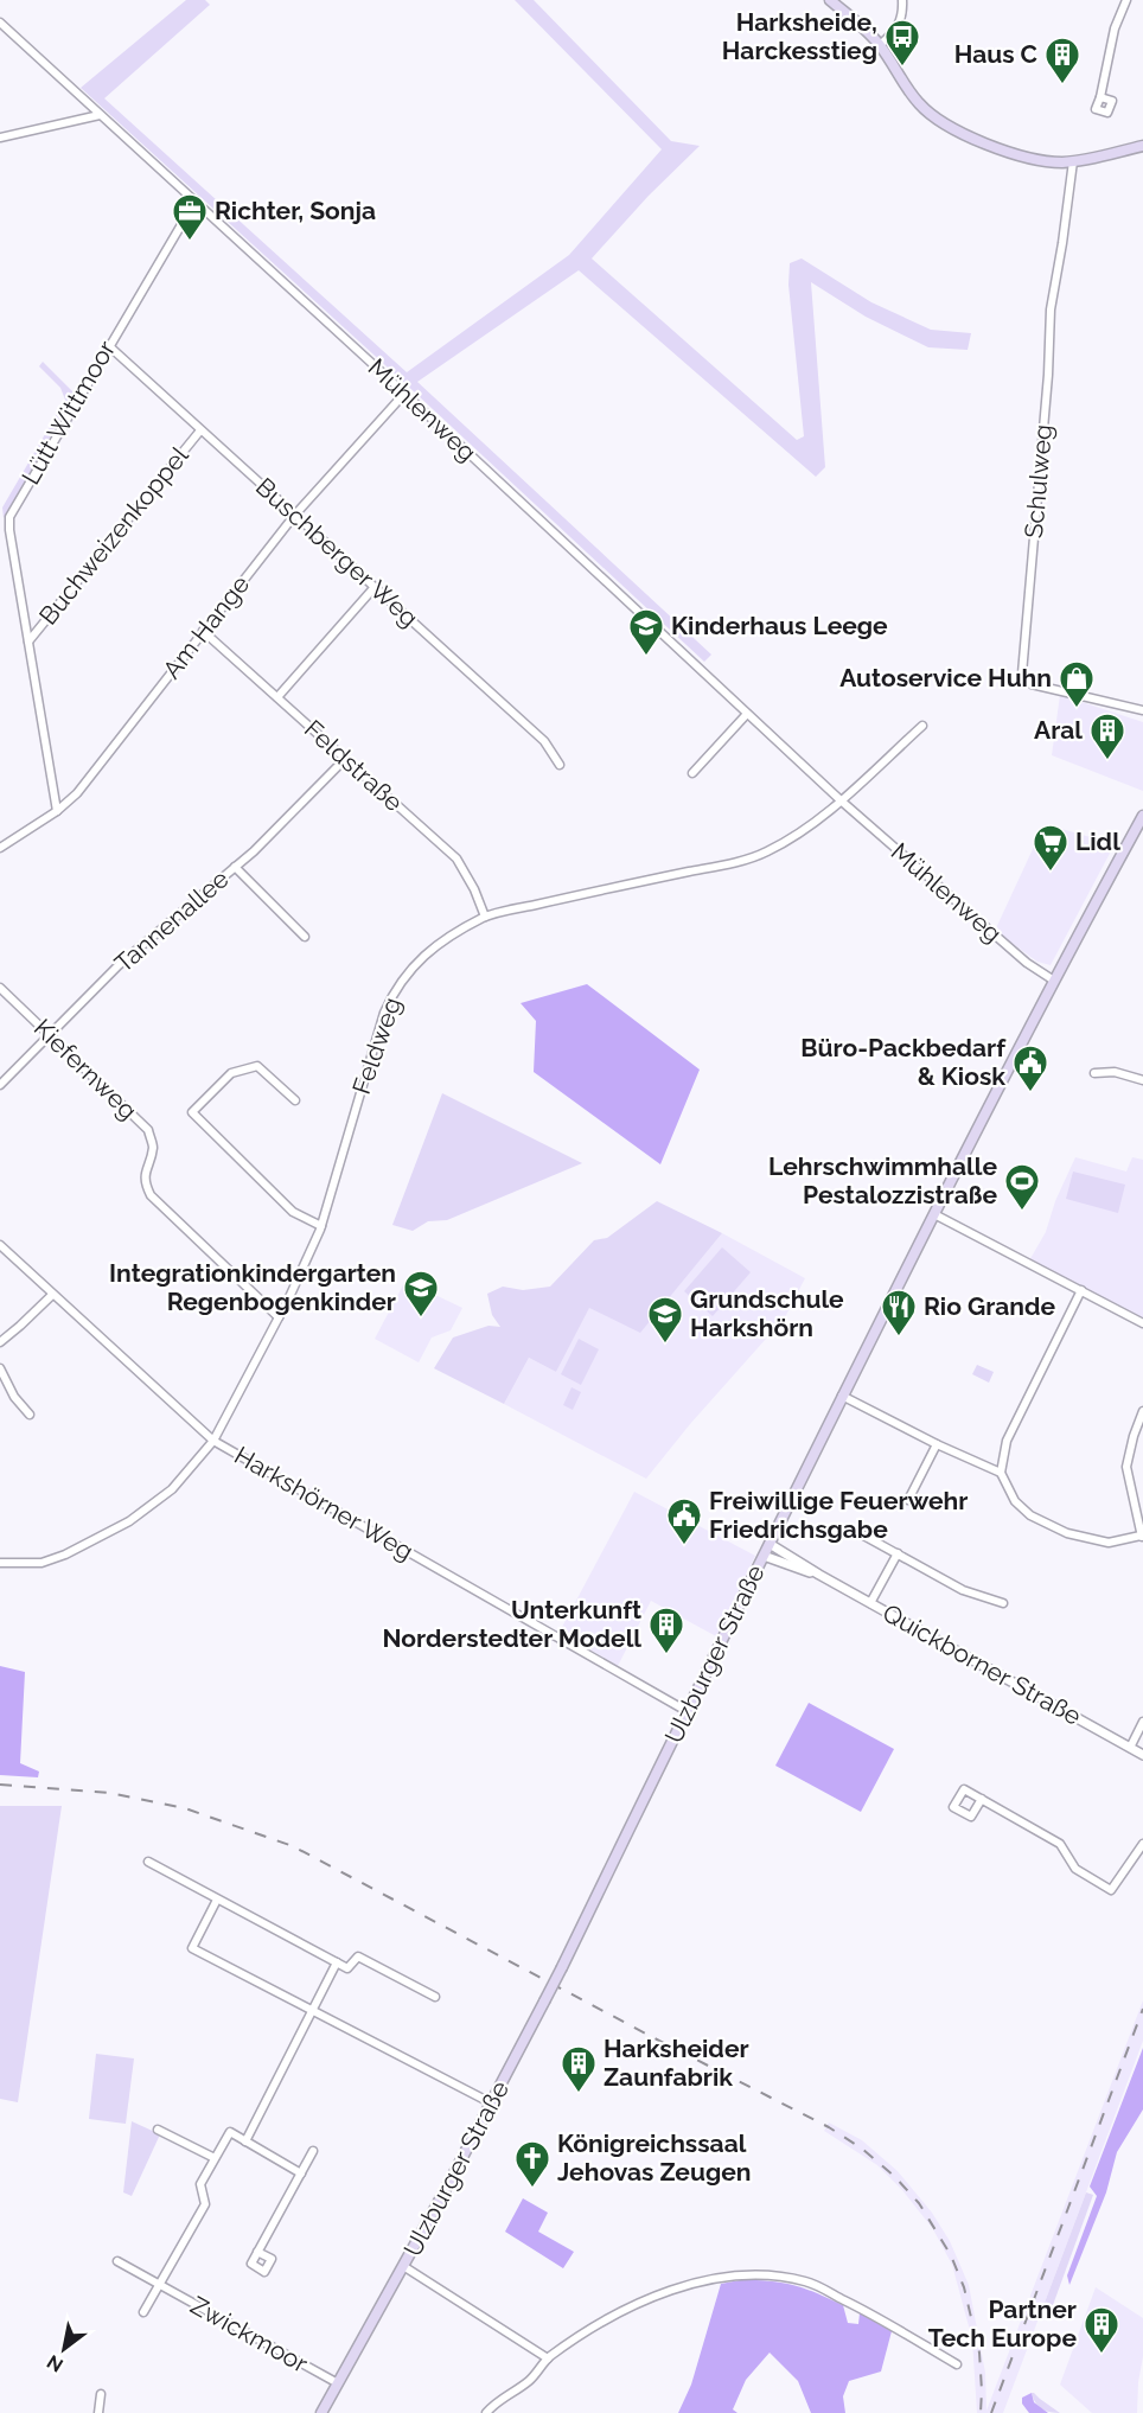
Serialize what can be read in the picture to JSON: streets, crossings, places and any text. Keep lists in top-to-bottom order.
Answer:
{
  "streets": {
    "main road": ["Ulzburger Straße"],
    "street": [
      "Mühlenweg",
      "Lütt Wittmoor",
      "Schulweg",
      "Buchweizenkoppel",
      "Buschberger Weg",
      "Am Hange",
      "Feldstraße",
      "Tannenallee",
      "Feldweg",
      "Kiefernweg",
      "Harkshörner Weg",
      "Quickborner Straße",
      "Zwickmoor"
    ]
  },
  "crossings": [
    ["Mühlenweg", "Lütt Wittmoor"],
    ["Mühlenweg", "Am Hange"],
    ["Mühlenweg", "Feldweg"],
    ["Mühlenweg", "Ulzburger Straße"],
    ["Lütt Wittmoor", "Buchweizenkoppel"],
    ["Lütt Wittmoor", "Buschberger Weg"],
    ["Lütt Wittmoor", "Am Hange"],
    ["Buchweizenkoppel", "Buschberger Weg"],
    ["Buschberger Weg", "Am Hange"],
    ["Am Hange", "Feldstraße"],
    ["Feldstraße", "Tannenallee"],
    ["Feldstraße", "Feldweg"],
    ["Tannenallee", "Kiefernweg"],
    ["Feldweg", "Kiefernweg"],
    ["Feldweg", "Harkshörner Weg"],
    ["Harkshörner Weg", "Ulzburger Straße"],
    ["Ulzburger Straße", "Quickborner Straße"],
    ["Ulzburger Straße", "Zwickmoor"]
  ],
  "places": {
    "bus stop": ["Harksheide, Harckesstieg"],
    "building": [
      "Haus C",
      "Aral",
      "Unterkunft Norderstedter Modell",
      "Harksheider Zaunfabrik",
      "Partner Tech Europe"
    ],
    "office": ["Richter, Sonja"],
    "school or university": ["Kinderhaus Leege", "Integrationkindergarten Regenbogenkinder", "Grundschule Harkshörn"],
    "shop": ["Autoservice Huhn"],
    "supermarket": ["Lidl"],
    "public building": ["Büro-Packbedarf & Kiosk", "Freiwillige Feuerwehr Friedrichsgabe"],
    "sports": ["Lehrschwimmhalle Pestalozzistraße"],
    "restaurant": ["Rio Grande"],
    "church": ["Königreichssaal Jehovas Zeugen"]
  },
  "north": "bottom left"
}
